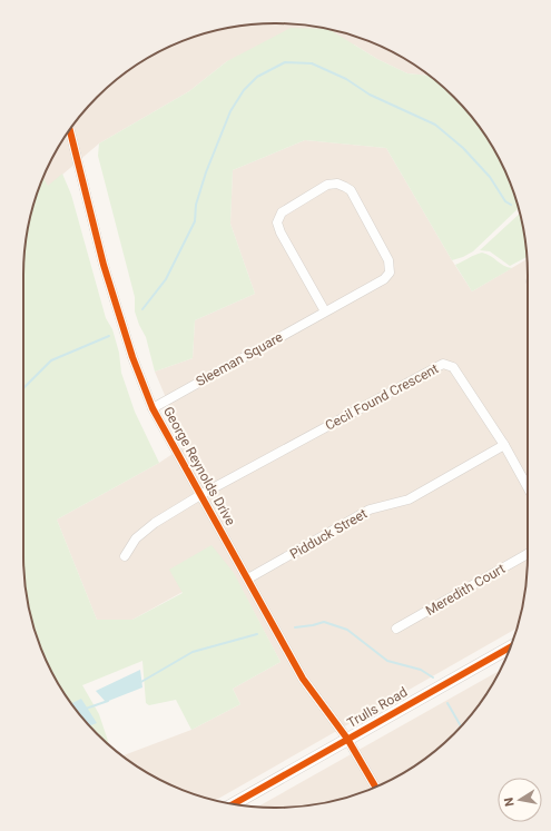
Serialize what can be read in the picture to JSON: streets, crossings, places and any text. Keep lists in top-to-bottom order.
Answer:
{
  "streets": {
    "street": [
      "Sleeman Square",
      "Cecil Found Crescent",
      "George Reynolds Drive",
      "Pidduck Street",
      "Meredith Court",
      "Trulls Road"
    ]
  },
  "crossings": [
    ["Sleeman Square", "George Reynolds Drive"],
    ["Cecil Found Crescent", "George Reynolds Drive"],
    ["Cecil Found Crescent", "Pidduck Street"],
    ["George Reynolds Drive", "Pidduck Street"],
    ["George Reynolds Drive", "Trulls Road"]
  ],
  "north": "left"
}
